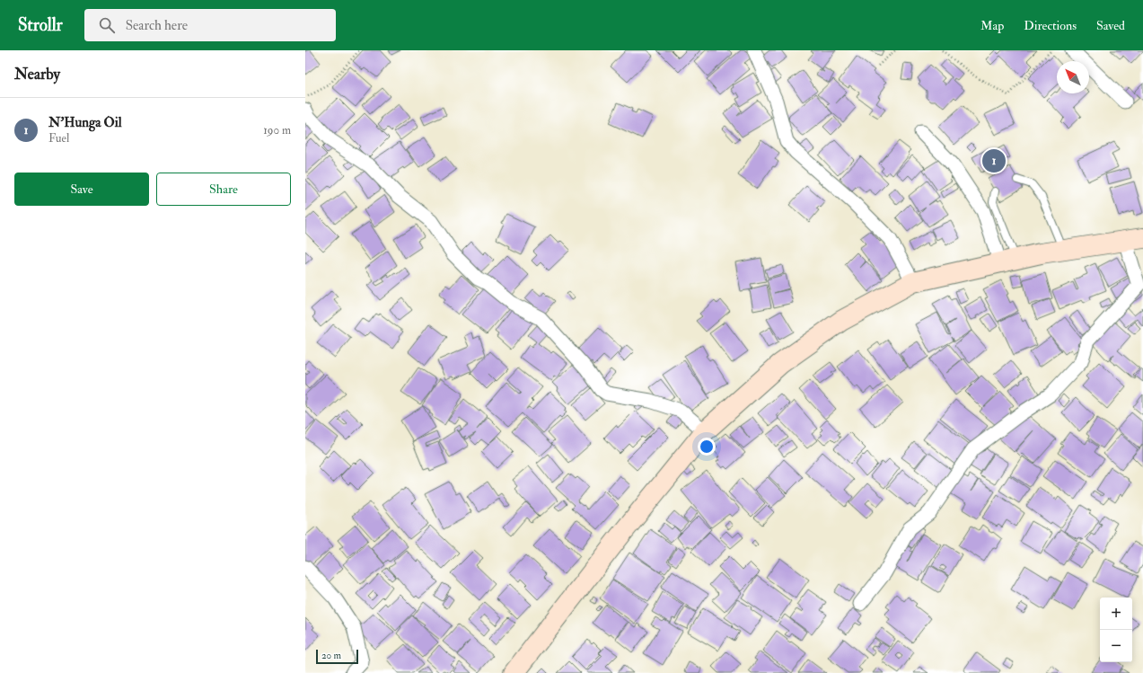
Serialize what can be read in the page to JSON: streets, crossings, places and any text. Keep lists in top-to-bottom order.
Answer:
{
  "scale_bar": "20 m",
  "north": "top left",
  "page": {
    "header": "Strollr",
    "search": "Search here",
    "nav": ["Map", "Directions", "Saved"],
    "heading": "Nearby",
    "list": [
      {
        "mark": "1",
        "name": "N'Hunga Oil",
        "note": "Fuel",
        "value": "190 m"
      }
    ],
    "pins": "1",
    "buttons": ["Save", "Share"],
    "map_buttons": ["+", "−"],
    "scale": "20 m"
  }
}
